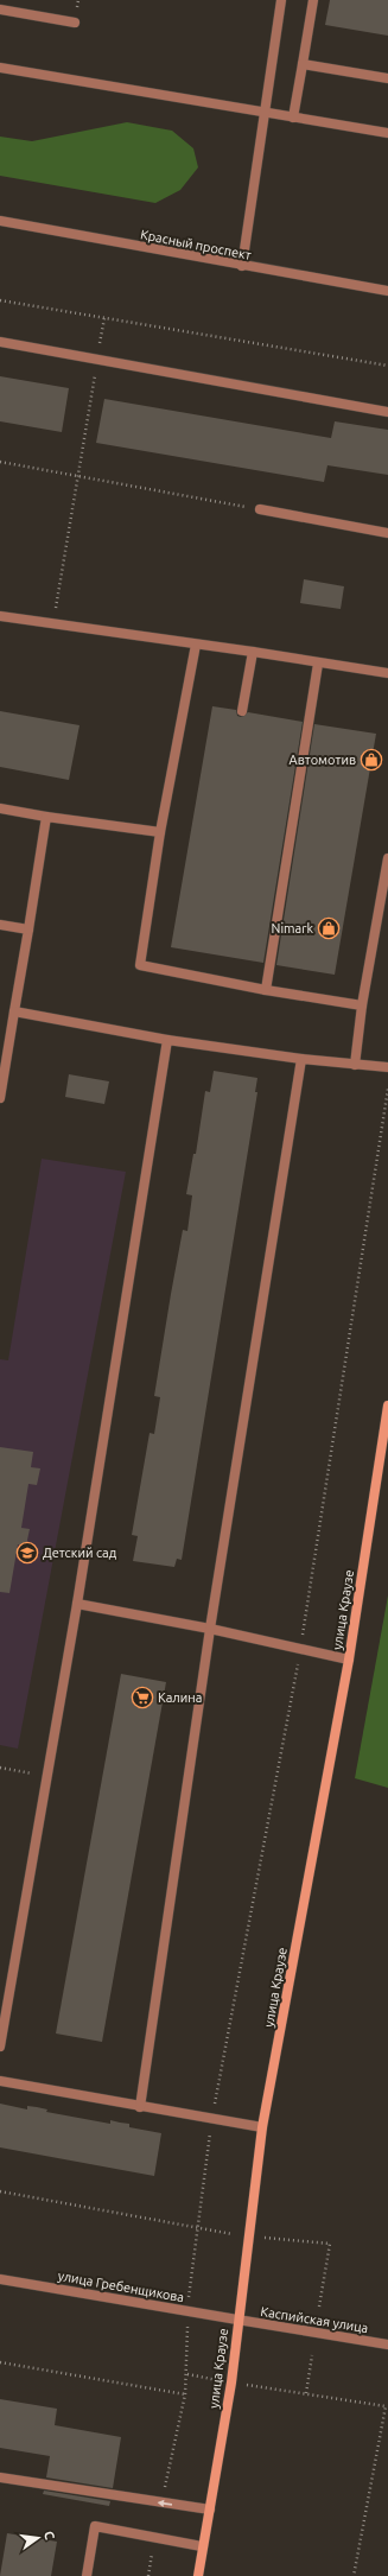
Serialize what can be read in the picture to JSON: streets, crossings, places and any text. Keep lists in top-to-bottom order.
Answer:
{
  "streets": {
    "main road": ["улица Краузе"],
    "street": ["Красный проспект", "улица Гребенщикова", "Каспийская улица"]
  },
  "crossings": [
    ["улица Краузе", "улица Гребенщикова"],
    ["улица Краузе", "Каспийская улица"],
    ["улица Гребенщикова", "Каспийская улица"]
  ],
  "places": {
    "shop": ["Автомотив", "Nimark"],
    "school or university": ["Детский сад"],
    "supermarket": ["Калина"]
  },
  "north": "right"
}
